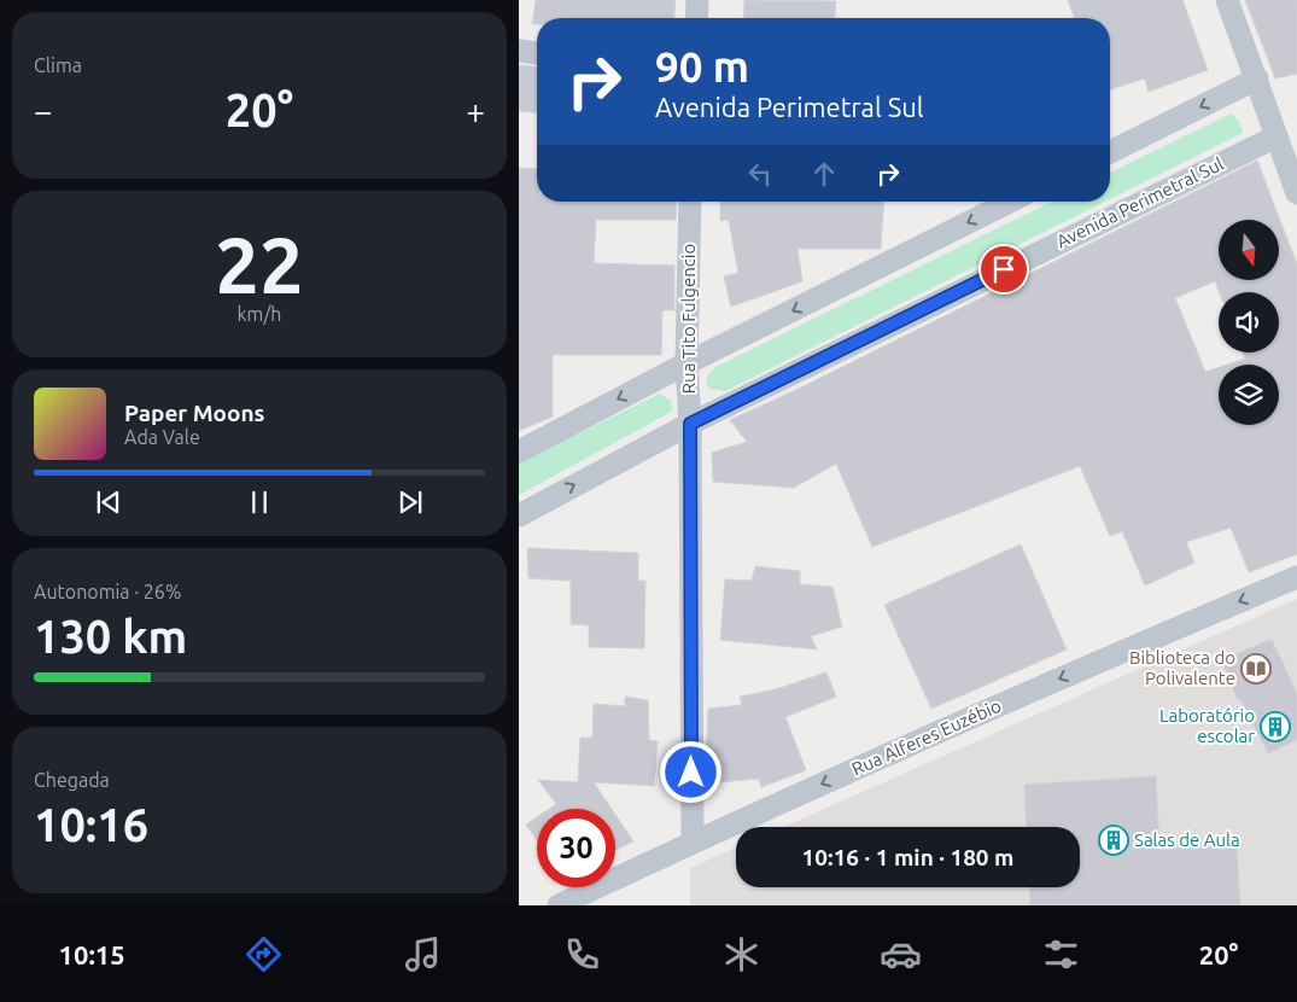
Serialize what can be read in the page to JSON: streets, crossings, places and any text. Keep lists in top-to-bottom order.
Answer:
{
  "streets": {
    "street": ["Avenida Perimetral Sul", "Rua Tito Fulgencio", "Rua Alferes Euzébio"]
  },
  "crossings": [
    ["Avenida Perimetral Sul", "Rua Tito Fulgencio"],
    ["Rua Tito Fulgencio", "Rua Alferes Euzébio"]
  ],
  "one_way": ["Rua Alferes Euzébio"],
  "places": {
    "library": ["Biblioteca do Polivalente"],
    "building": ["Laboratório escolar", "Salas de Aula"]
  },
  "north": "bottom",
  "page": {
    "tile": [
      "Clima",
      ["22", "km/h"],
      ["Autonomia · 26%", "130 km"],
      ["Chegada", "10:16"]
    ],
    "turn": ["90 m", "Avenida Perimetral Sul"],
    "heat": ["−", "20°", "+"],
    "song": ["Paper Moons", "Ada Vale"],
    "limit": "30",
    "trip": "10:16 · 1 min · 180 m",
    "tabs": ["10:15", "20°"]
  }
}
